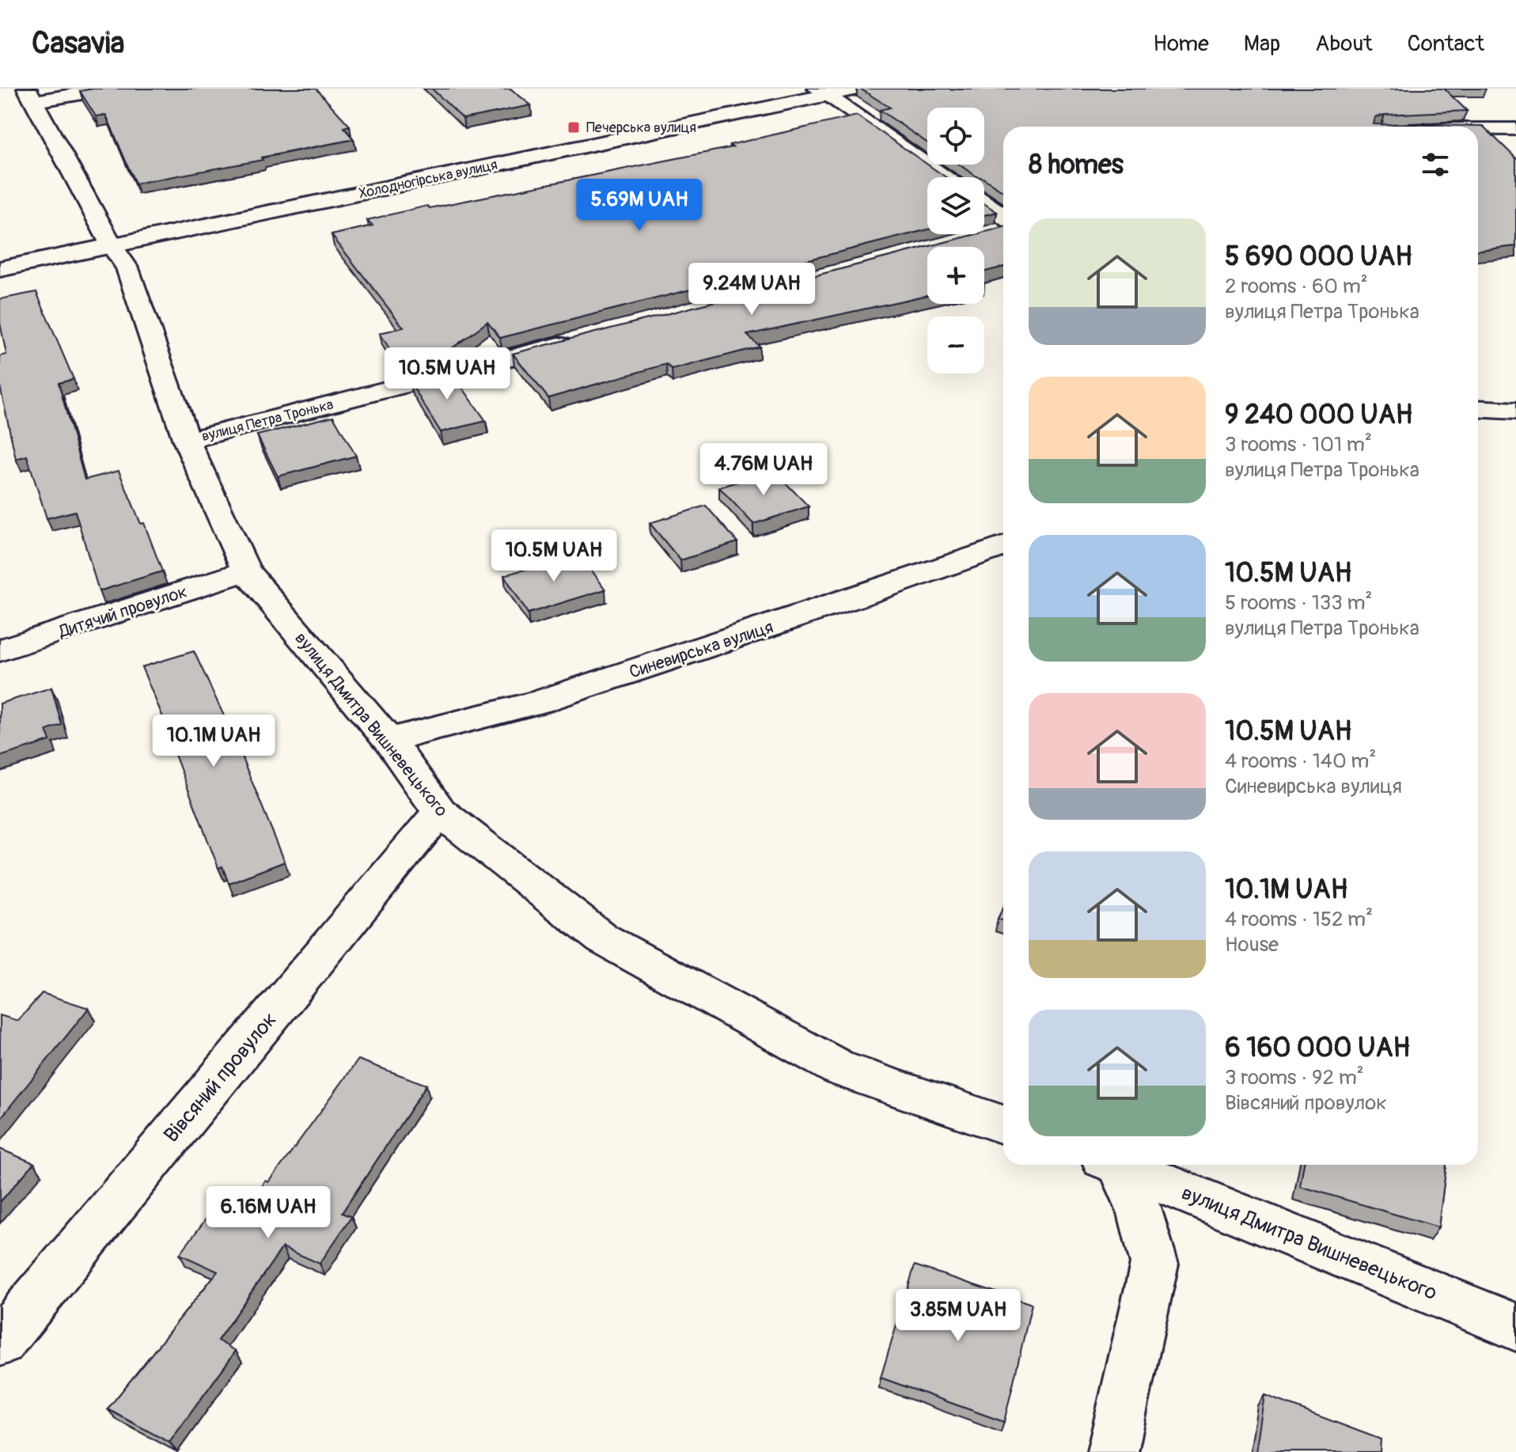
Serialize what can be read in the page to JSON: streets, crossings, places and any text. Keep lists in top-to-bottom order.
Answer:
{
  "streets": {
    "street": [
      "Холодногірська вулиця",
      "вулиця Петра Тронька",
      "Дитячий провулок",
      "Синевирська вулиця",
      "вулиця Дмитра Вишневецького",
      "Вівсяний провулок"
    ]
  },
  "crossings": [
    ["Холодногірська вулиця", "вулиця Дмитра Вишневецького"],
    ["вулиця Петра Тронька", "вулиця Дмитра Вишневецького"],
    ["Дитячий провулок", "вулиця Дмитра Вишневецького"],
    ["Синевирська вулиця", "вулиця Дмитра Вишневецького"],
    ["вулиця Дмитра Вишневецького", "Вівсяний провулок"]
  ],
  "places": {
    "transit": ["Печерська вулиця"]
  },
  "page": {
    "header": "Casavia",
    "nav": [
      "Home",
      "Map",
      "About",
      "Contact"
    ],
    "map_buttons": ["+", "−"],
    "heading": "8 homes",
    "price": [
      "5.69M UAH",
      "9.24M UAH",
      "10.5M UAH",
      "4.76M UAH",
      "10.5M UAH",
      "10.1M UAH",
      "6.16M UAH",
      "3.85M UAH"
    ],
    "list": [
      {
        "name": "5 690 000 UAH",
        "note": "2 rooms · 60 m² · вулиця Петра Тронька"
      },
      {
        "name": "9 240 000 UAH",
        "note": "3 rooms · 101 m² · вулиця Петра Тронька"
      },
      {
        "name": "10.5M UAH",
        "note": "5 rooms · 133 m² · вулиця Петра Тронька"
      },
      {
        "name": "10.5M UAH",
        "note": "4 rooms · 140 m² · Синевирська вулиця"
      },
      {
        "name": "10.1M UAH",
        "note": "4 rooms · 152 m² · House"
      },
      {
        "name": "6 160 000 UAH",
        "note": "3 rooms · 92 m² · Вівсяний провулок"
      }
    ]
  }
}
